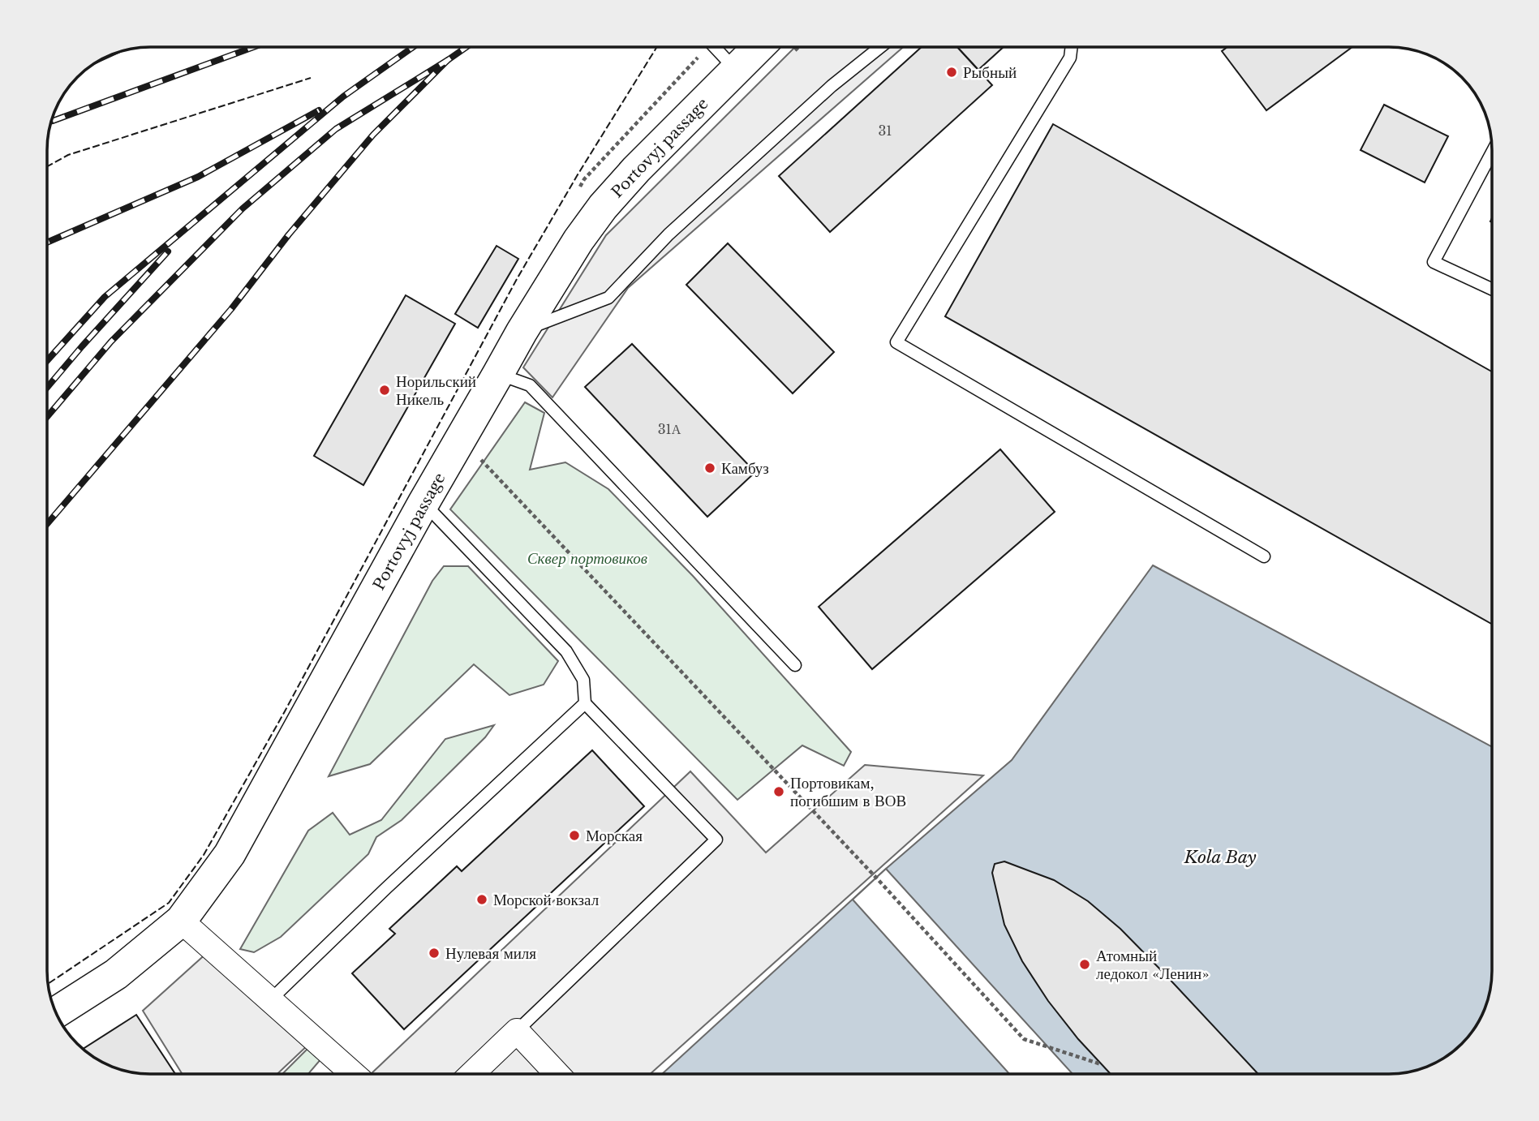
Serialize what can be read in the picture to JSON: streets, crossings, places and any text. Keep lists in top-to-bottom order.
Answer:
{
  "streets": {
    "street": ["Portovyj passage"]
  },
  "water": ["Kola Bay"],
  "parks": ["Сквер портовиков"],
  "places": [
    "Рыбный",
    "Норильский Никель",
    "Камбуз",
    "Портовикам, погибшим в ВОВ",
    "Морская",
    "Морской вокзал",
    "Нулевая миля",
    "Атомный ледокол «Ленин»"
  ],
  "house_numbers": ["31", "31А"]
}
